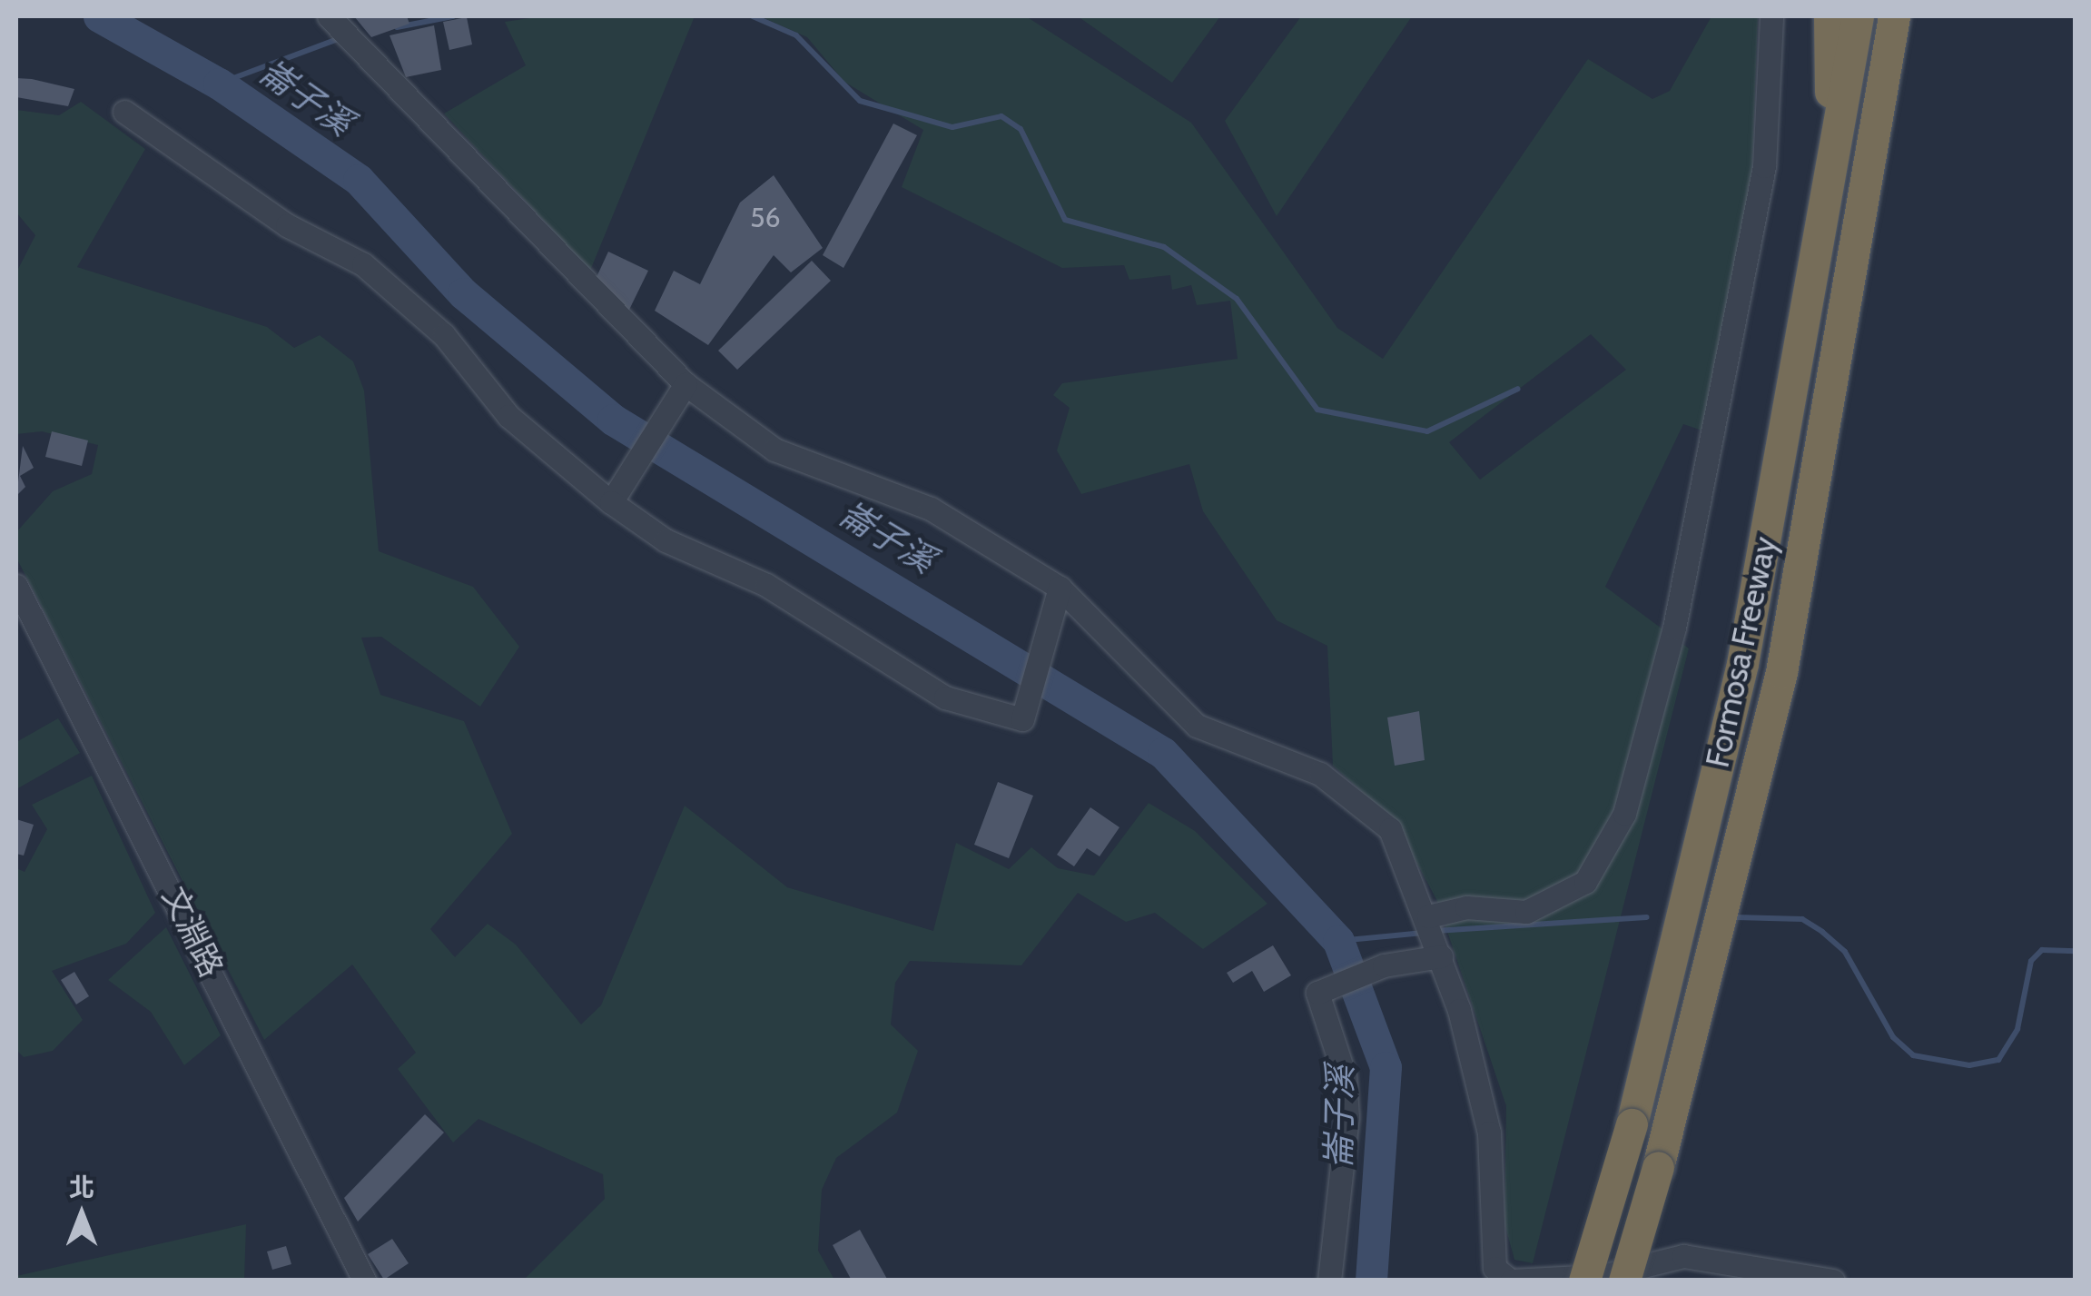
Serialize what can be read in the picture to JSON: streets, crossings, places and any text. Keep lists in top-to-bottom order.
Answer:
{
  "streets": {
    "highway": ["Formosa Freeway"],
    "street": ["文淵路"]
  },
  "water": ["崙子溪"],
  "house_numbers": ["56"],
  "north": "top"
}
